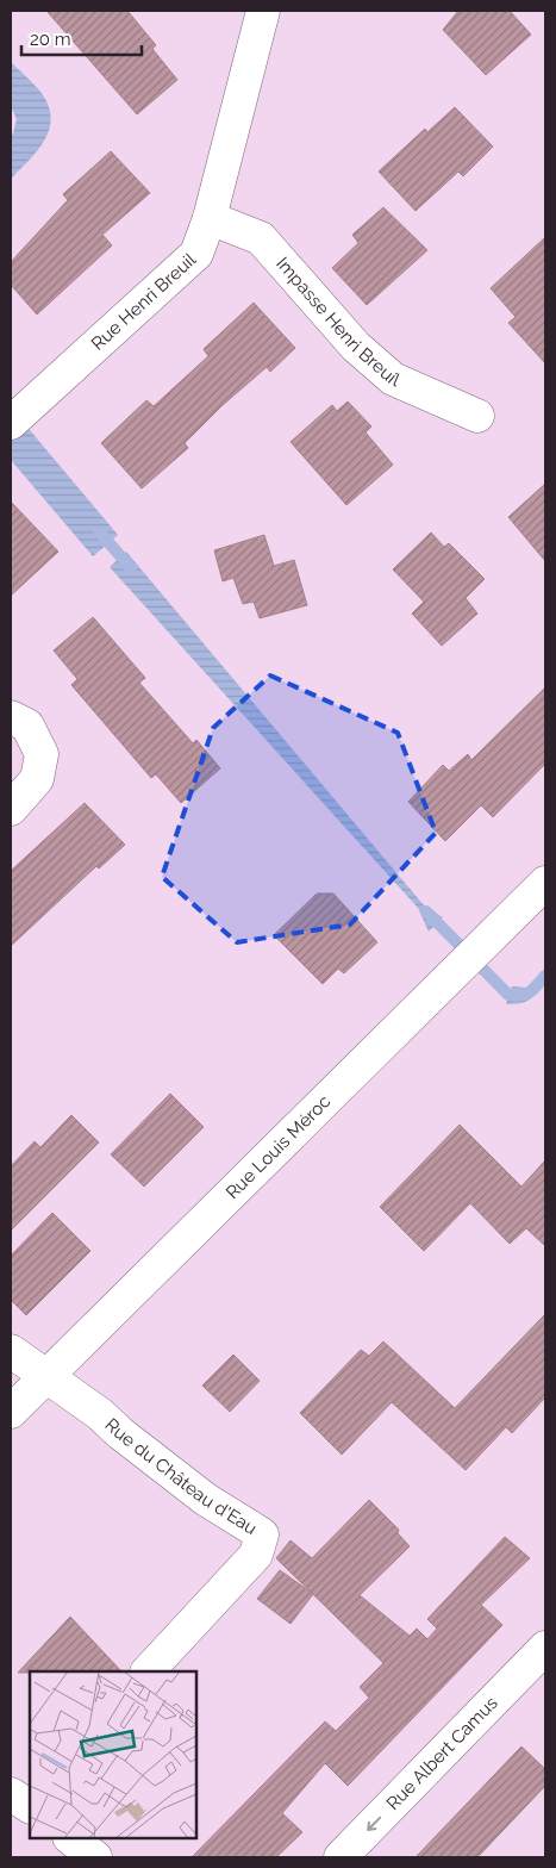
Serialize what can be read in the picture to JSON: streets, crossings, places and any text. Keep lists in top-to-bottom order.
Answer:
{
  "streets": {
    "street": [
      "Rue Henri Breuil",
      "Impasse Henri Breuil",
      "Rue Louis Méroc",
      "Rue du Château d'Eau",
      "Rue Albert Camus"
    ]
  },
  "crossings": [
    ["Rue Henri Breuil", "Impasse Henri Breuil"],
    ["Rue Louis Méroc", "Rue du Château d'Eau"]
  ],
  "one_way": ["Rue Albert Camus"],
  "scale_bar": "20 m"
}
